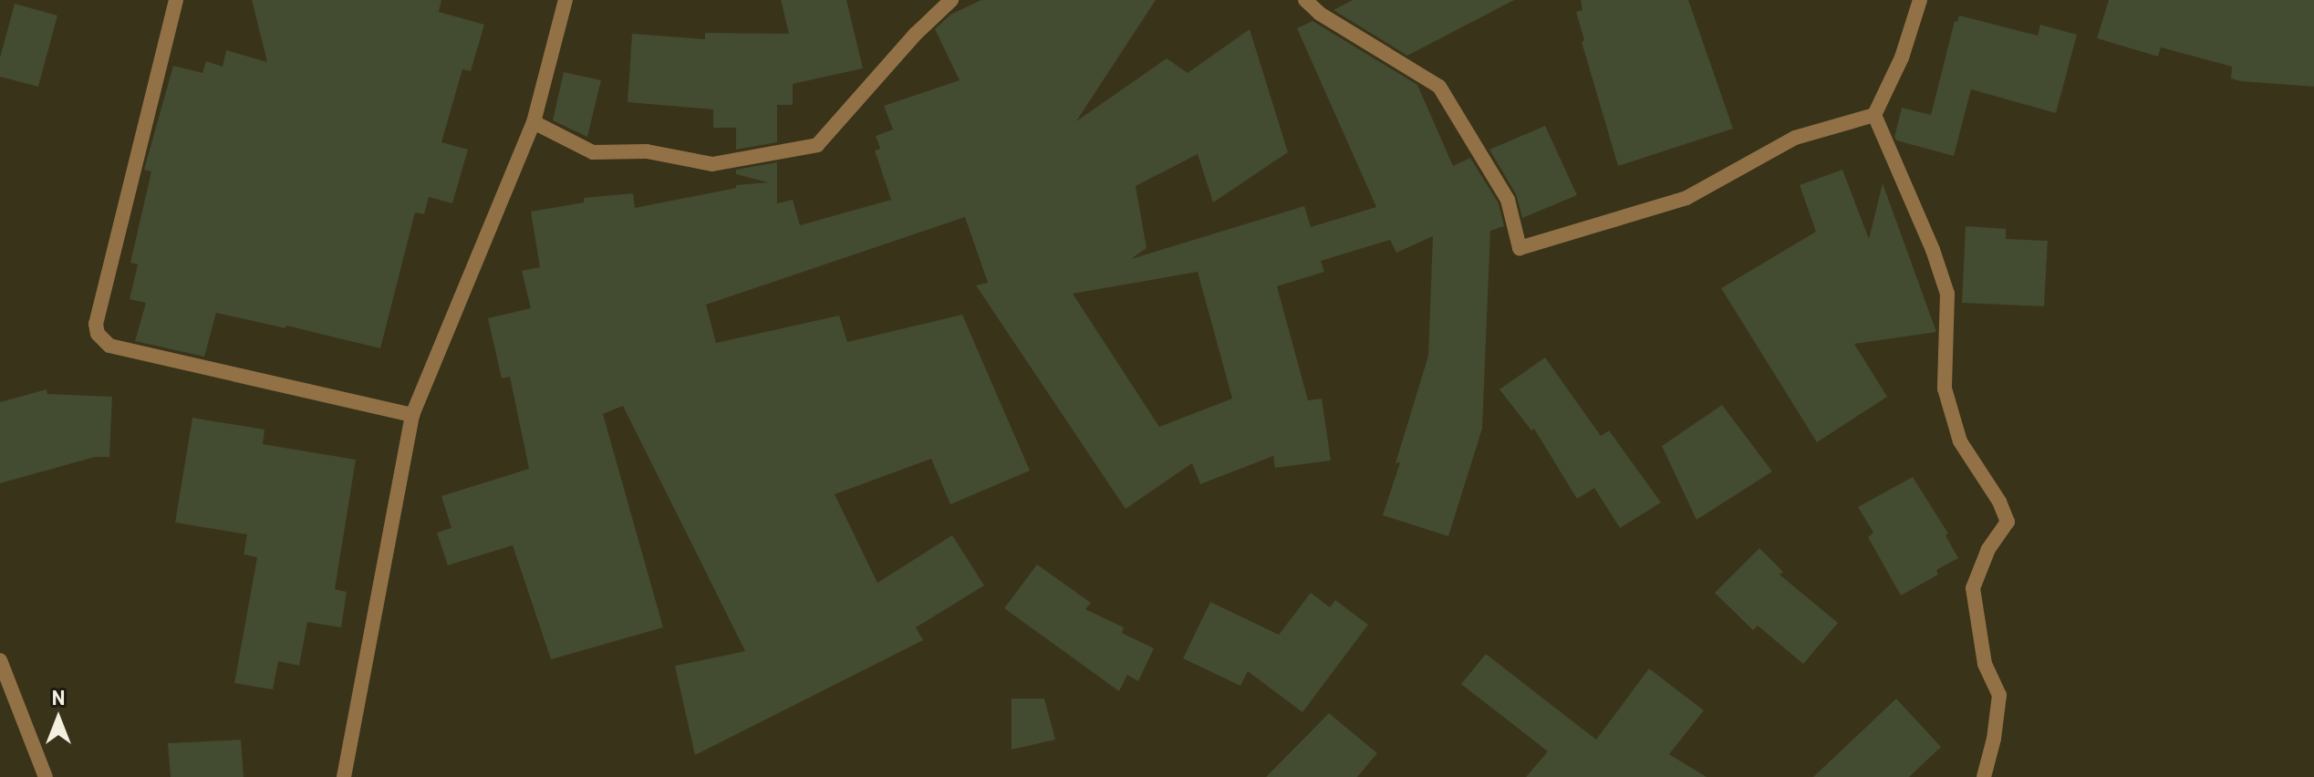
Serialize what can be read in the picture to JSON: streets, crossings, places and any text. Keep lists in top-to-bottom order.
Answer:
{
  "north": "top"
}
